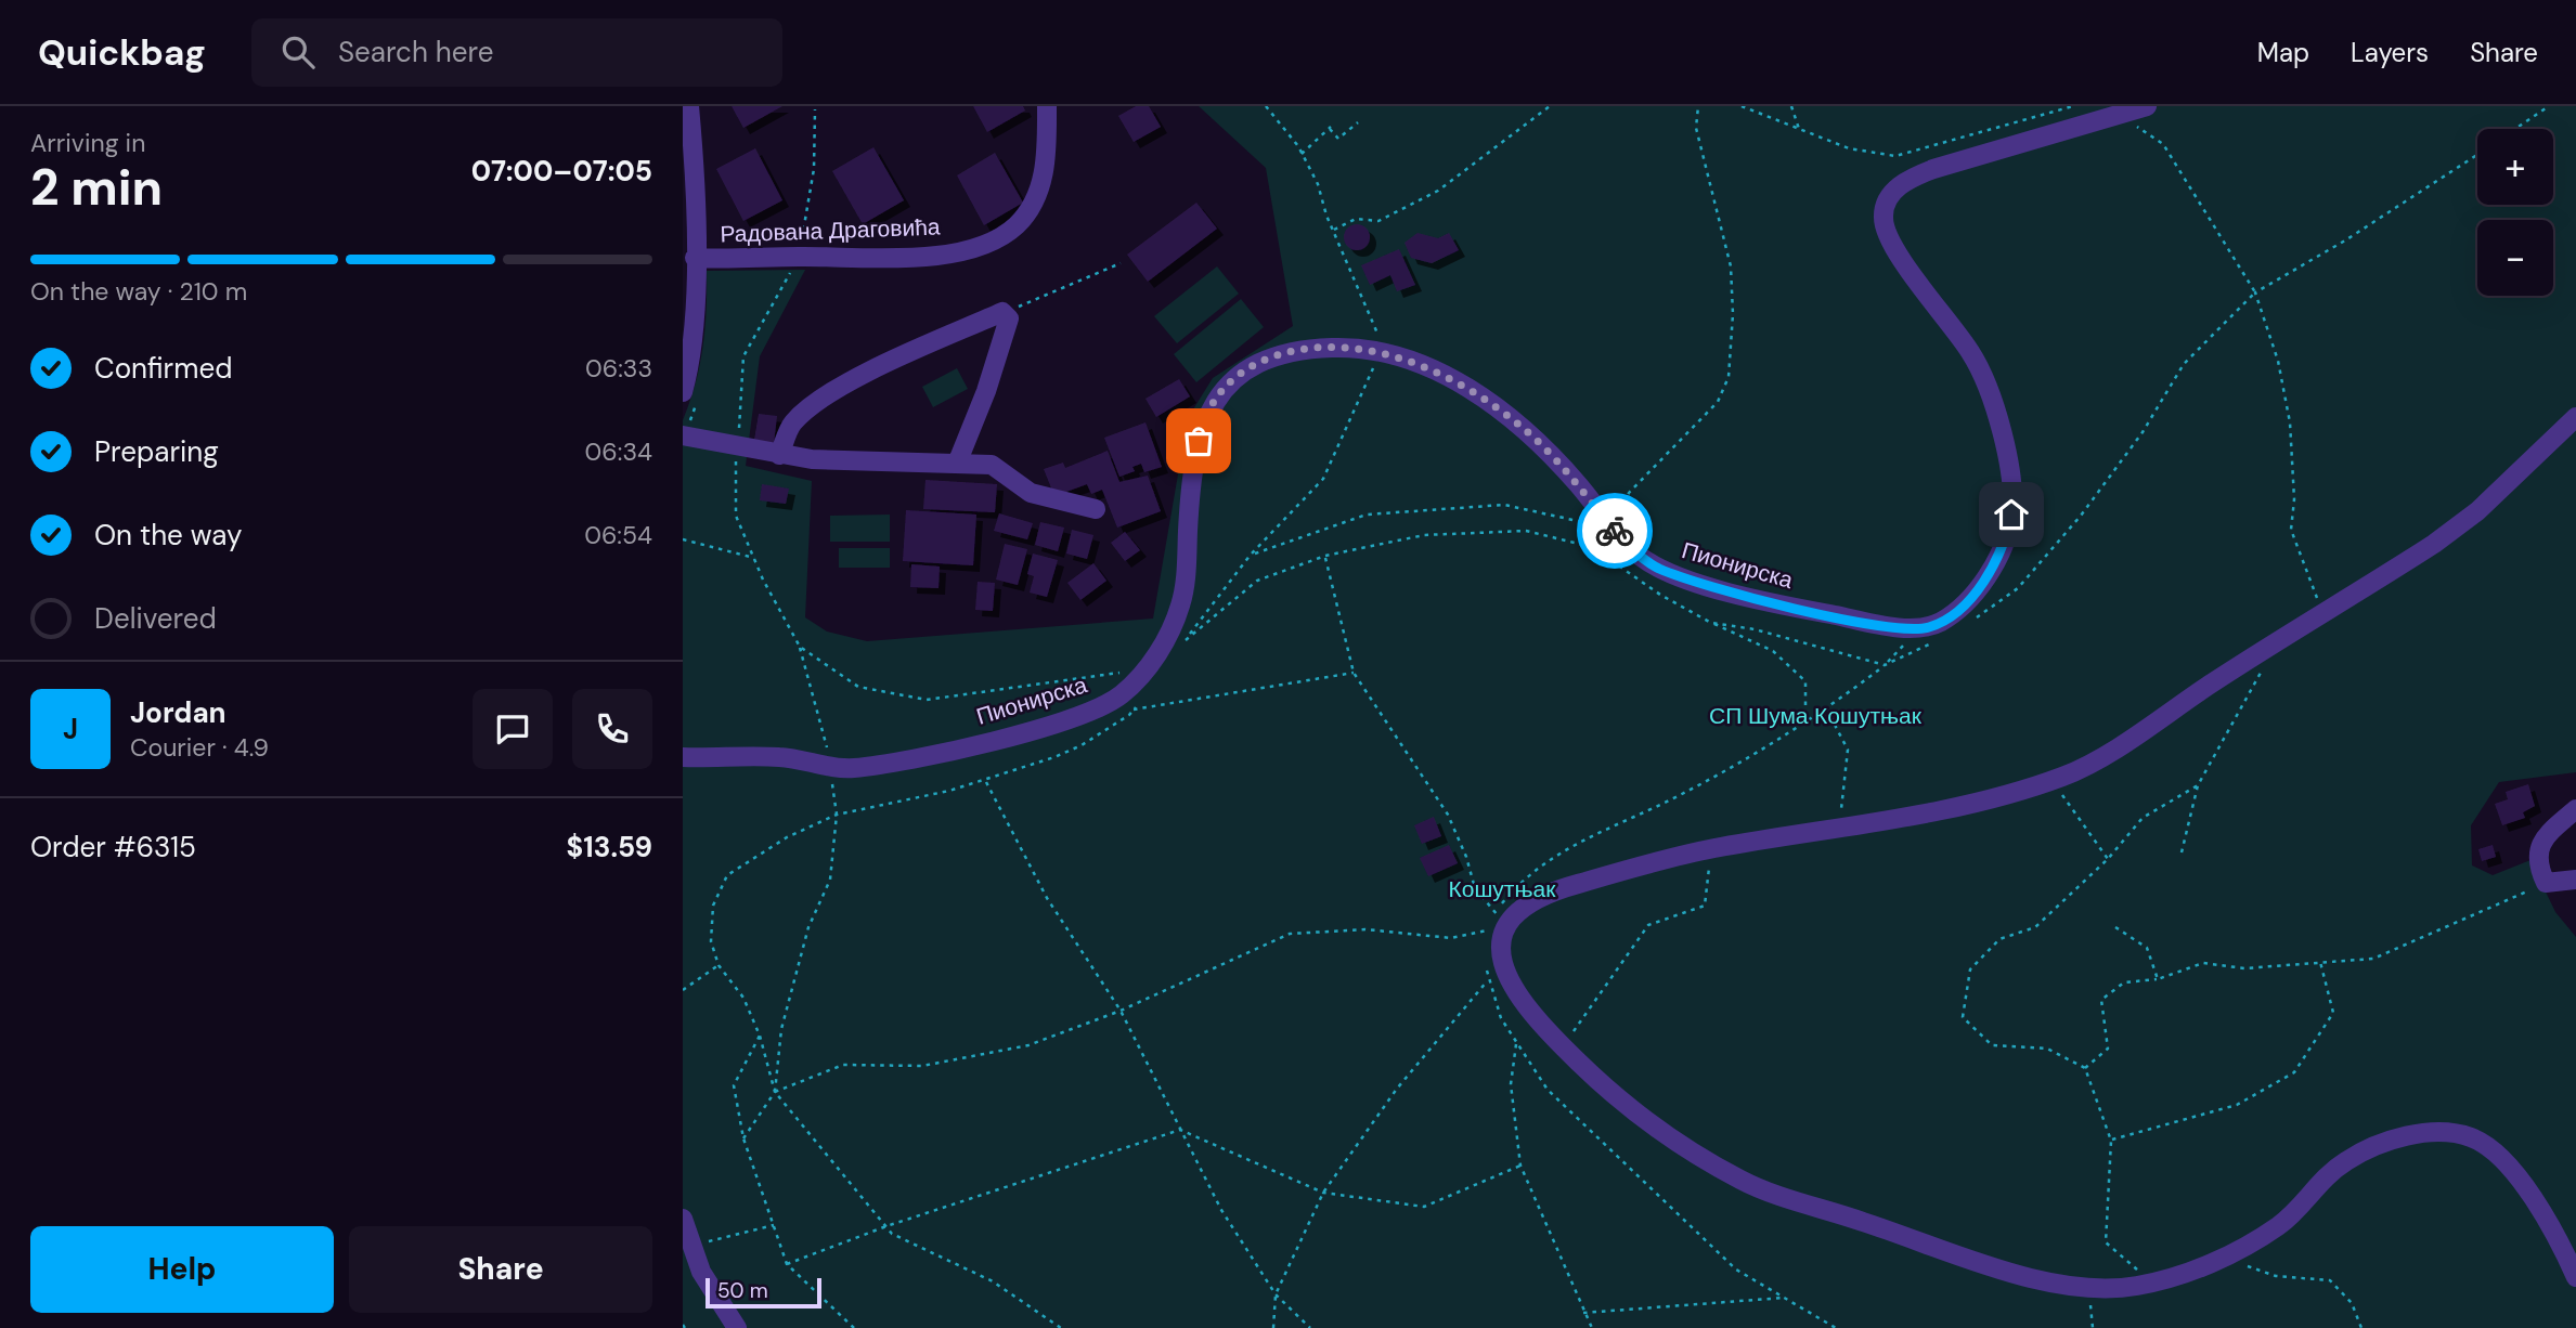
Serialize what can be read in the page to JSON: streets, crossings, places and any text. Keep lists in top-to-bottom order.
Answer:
{
  "streets": {
    "street": ["Радована Драговића", "Пионирска"]
  },
  "parks": ["СП Шума Кошутњак", "Кошутњак"],
  "scale_bar": "50 m",
  "page": {
    "header": "Quickbag",
    "search": "Search here",
    "nav": ["Map", "Layers", "Share"],
    "heading": ["2 min", "Arriving in", "07:00–07:05"],
    "panel": [
      "Jordan",
      "Courier · 4.9",
      "Order #6315",
      "$13.59"
    ],
    "map_buttons": ["+", "−"],
    "bar": "On the way · 210 m",
    "list": [
      ["Confirmed", "06:33"],
      ["Preparing", "06:34"],
      ["On the way", "06:54"],
      "Delivered"
    ],
    "round": "J",
    "buttons": ["Help", "Share"],
    "scale": "50 m"
  }
}
